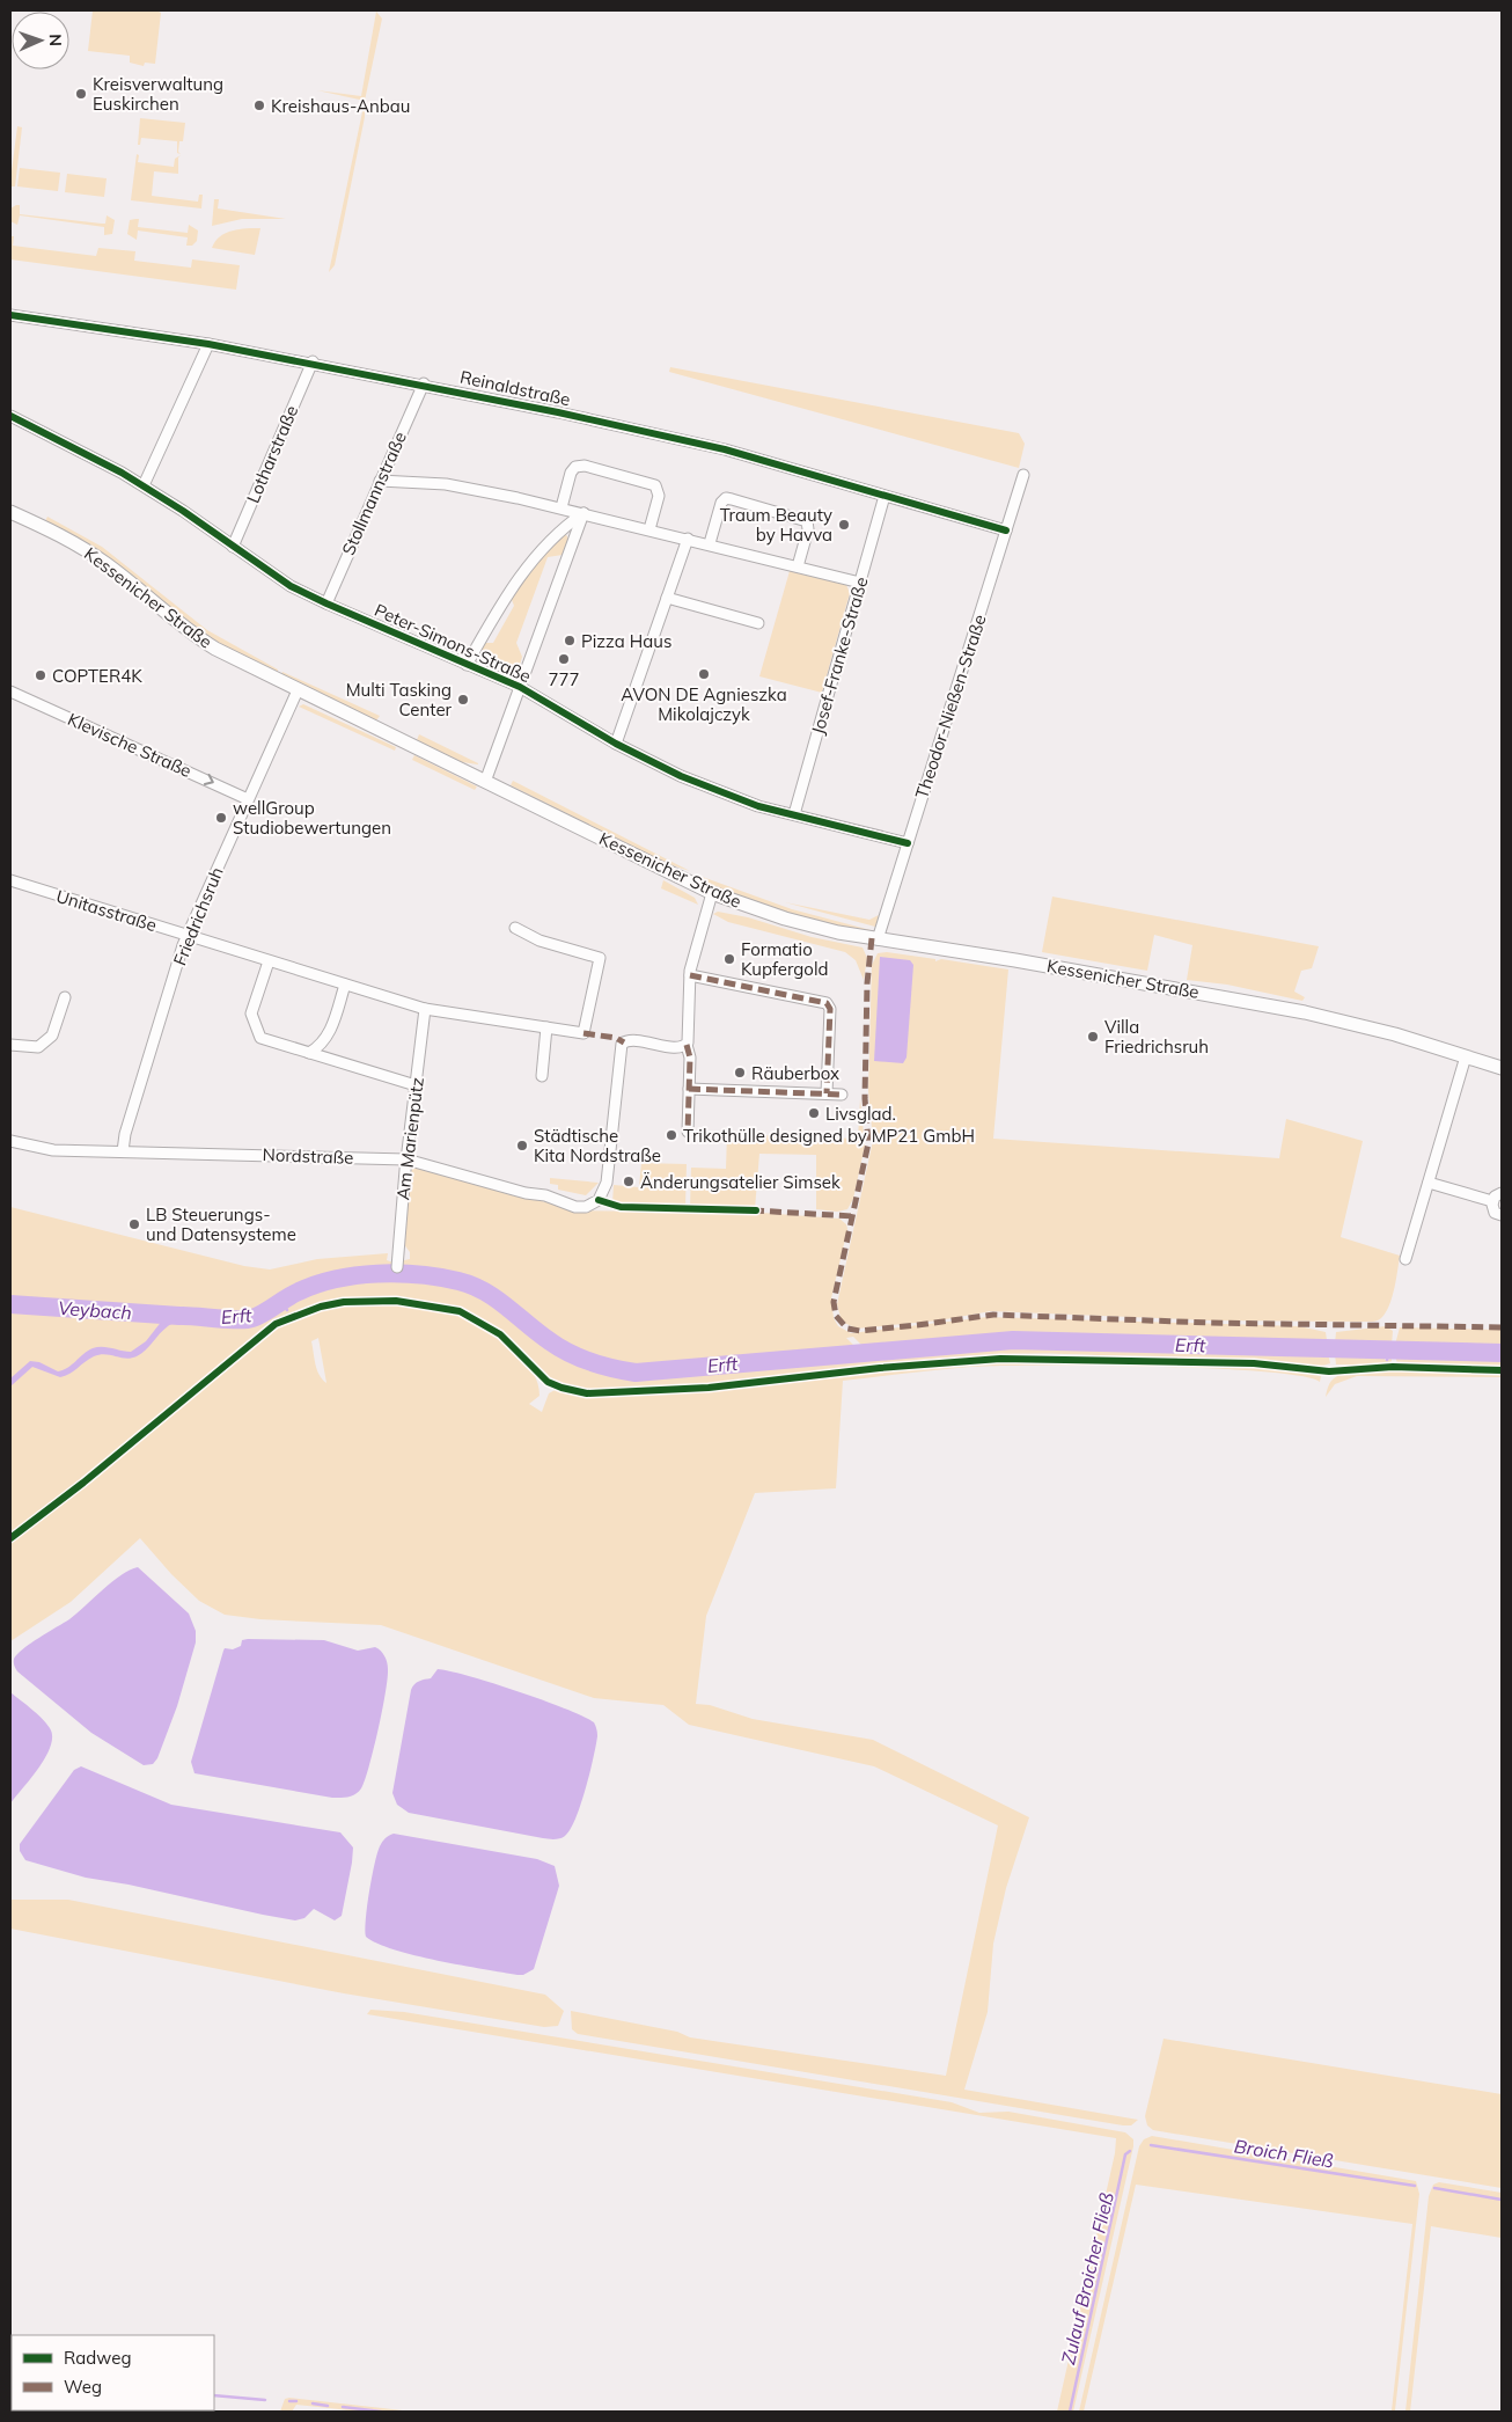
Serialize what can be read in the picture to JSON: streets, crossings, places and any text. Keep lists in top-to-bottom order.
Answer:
{
  "streets": {
    "main road": ["Kessenicher Straße"],
    "street": [
      "Reinaldstraße",
      "Lotharstraße",
      "Stollmannstraße",
      "Peter-Simons-Straße",
      "Josef-Franke-Straße",
      "Theodor-Nießen-Straße",
      "Klevische Straße",
      "Unitasstraße",
      "Friedrichsruh",
      "Am Marienpütz",
      "Nordstraße"
    ]
  },
  "crossings": [
    ["Reinaldstraße", "Lotharstraße"],
    ["Reinaldstraße", "Stollmannstraße"],
    ["Reinaldstraße", "Josef-Franke-Straße"],
    ["Reinaldstraße", "Theodor-Nießen-Straße"],
    ["Lotharstraße", "Peter-Simons-Straße"],
    ["Stollmannstraße", "Peter-Simons-Straße"],
    ["Kessenicher Straße", "Theodor-Nießen-Straße"],
    ["Kessenicher Straße", "Friedrichsruh"],
    ["Peter-Simons-Straße", "Josef-Franke-Straße"],
    ["Peter-Simons-Straße", "Theodor-Nießen-Straße"],
    ["Klevische Straße", "Friedrichsruh"],
    ["Unitasstraße", "Friedrichsruh"],
    ["Unitasstraße", "Am Marienpütz"],
    ["Friedrichsruh", "Nordstraße"],
    ["Am Marienpütz", "Nordstraße"]
  ],
  "one_way": ["Klevische Straße"],
  "water": [
    "Veybach",
    "Erft",
    "Broich Fließ",
    "Zulauf Broicher Fließ"
  ],
  "places": [
    "Kreisverwaltung Euskirchen",
    "Kreishaus-Anbau",
    "Traum Beauty by Havva",
    "Pizza Haus",
    "777",
    "AVON DE Agnieszka Mikolajczyk",
    "COPTER4K",
    "Multi Tasking Center",
    "wellGroup Studiobewertungen",
    "Formatio Kupfergold",
    "Villa Friedrichsruh",
    "Räuberbox",
    "Livsglad.",
    "Trikothülle designed by MP21 GmbH",
    "Städtische Kita Nordstraße",
    "Änderungsatelier Simsek",
    "LB Steuerungs- und Datensysteme"
  ],
  "legend": ["Radweg", "Weg"],
  "north": "right"
}
